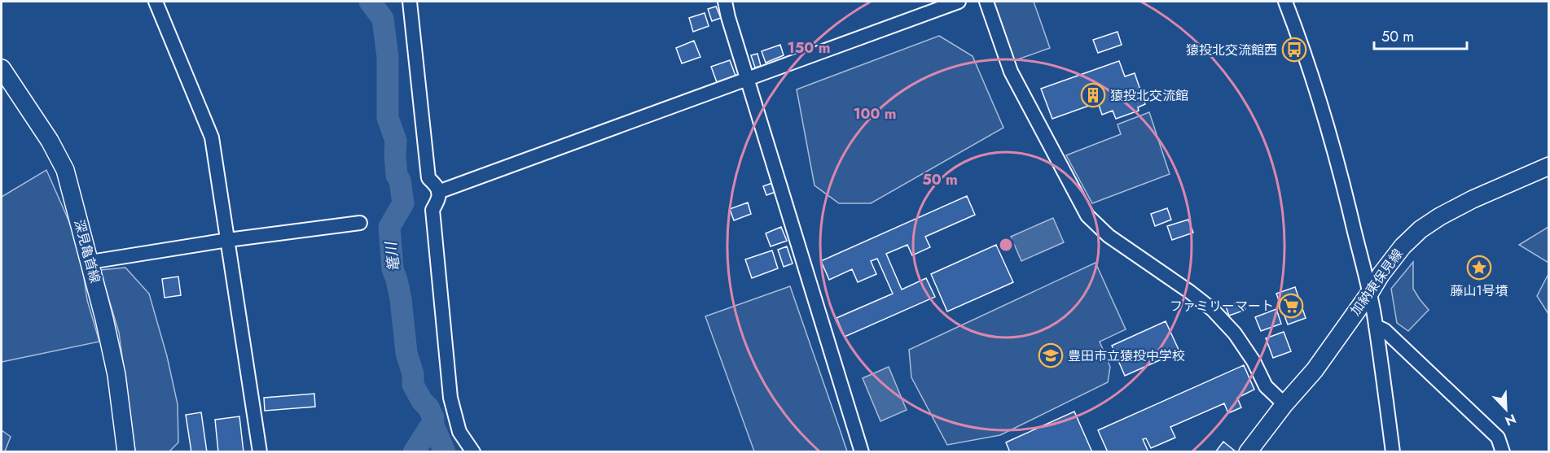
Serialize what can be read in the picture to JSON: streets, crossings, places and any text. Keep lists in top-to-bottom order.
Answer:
{
  "streets": {
    "main road": ["深見亀首線", "加納東保見線"]
  },
  "water": ["篭川"],
  "places": {
    "bus stop": ["猿投北交流館西"],
    "building": ["猿投北交流館"],
    "place": ["藤山1号墳"],
    "supermarket": ["ファミリーマート"],
    "school or university": ["豊田市立猿投中学校"]
  },
  "scale_bar": "50 m",
  "north": "bottom right",
  "rings": ["150 m", "100 m", "50 m"]
}
